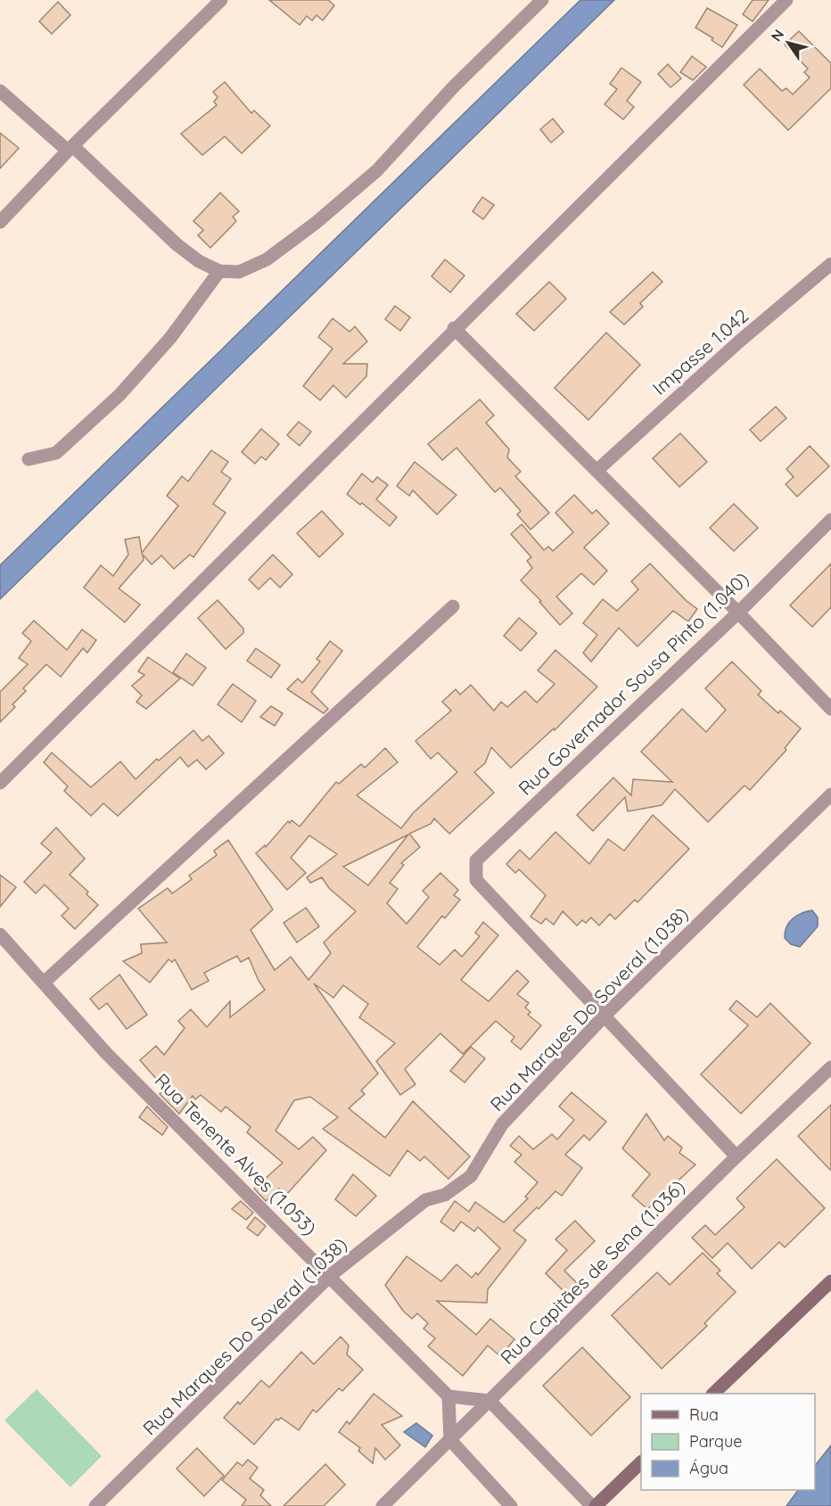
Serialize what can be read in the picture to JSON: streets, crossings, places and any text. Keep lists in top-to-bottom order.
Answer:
{
  "streets": {
    "street": [
      "Impasse 1.042",
      "Rua Governador Sousa Pinto (1.040)",
      "Rua Marques Do Soveral (1.038)",
      "Rua Tenente Alves (1.053)",
      "Rua Capitães de Sena (1.036)"
    ]
  },
  "crossings": [
    ["Rua Governador Sousa Pinto (1.040)", "Rua Marques Do Soveral (1.038)"],
    ["Rua Marques Do Soveral (1.038)", "Rua Tenente Alves (1.053)"]
  ],
  "legend": ["Rua", "Parque", "Água"],
  "north": "top left"
}
